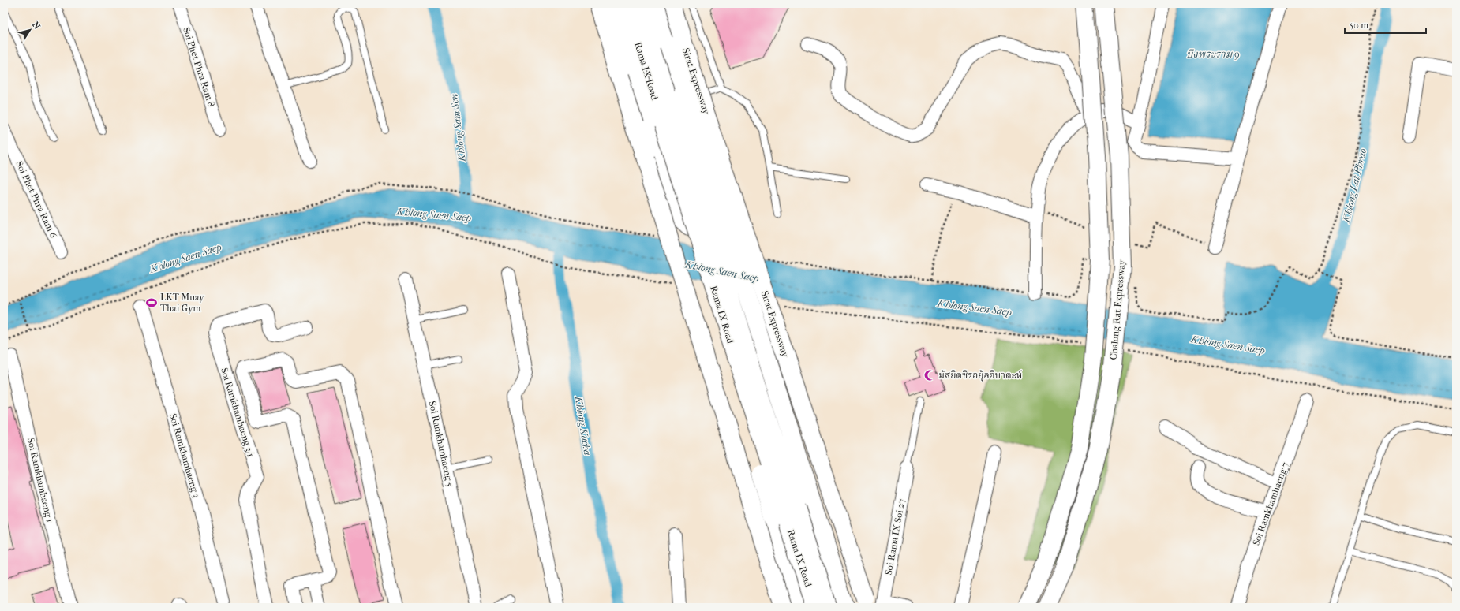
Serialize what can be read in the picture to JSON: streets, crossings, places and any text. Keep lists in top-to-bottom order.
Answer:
{
  "streets": {
    "main road": ["Rama IX Road", "Sirat Expressway", "Chalong Rat Expressway"],
    "street": [
      "Soi Phet Phra Ram 8",
      "Soi Phet Phra Ram 6",
      "Soi Ramkhamhaeng 3/1",
      "Soi Ramkhamhaeng 5",
      "Soi Ramkhamhaeng 3",
      "Soi Ramkhamhaeng 1",
      "Soi Ramkhamhaeng 7",
      "Soi Rama IX Soi 27"
    ]
  },
  "crossings": [
    ["Sirat Expressway", "Soi Rama IX Soi 27"]
  ],
  "water": [
    "บึงพระราม 9",
    "Khlong Sam Sen",
    "Khlong Lat Phrao",
    "Khlong Saen Saep",
    "Khlong Kacha"
  ],
  "places": {
    "sports": ["LKT Muay Thai Gym"],
    "mosque": ["มัสยิดซีรอยุ้ลอิบาดะห์"]
  },
  "scale_bar": "50 m",
  "north": "top right"
}
